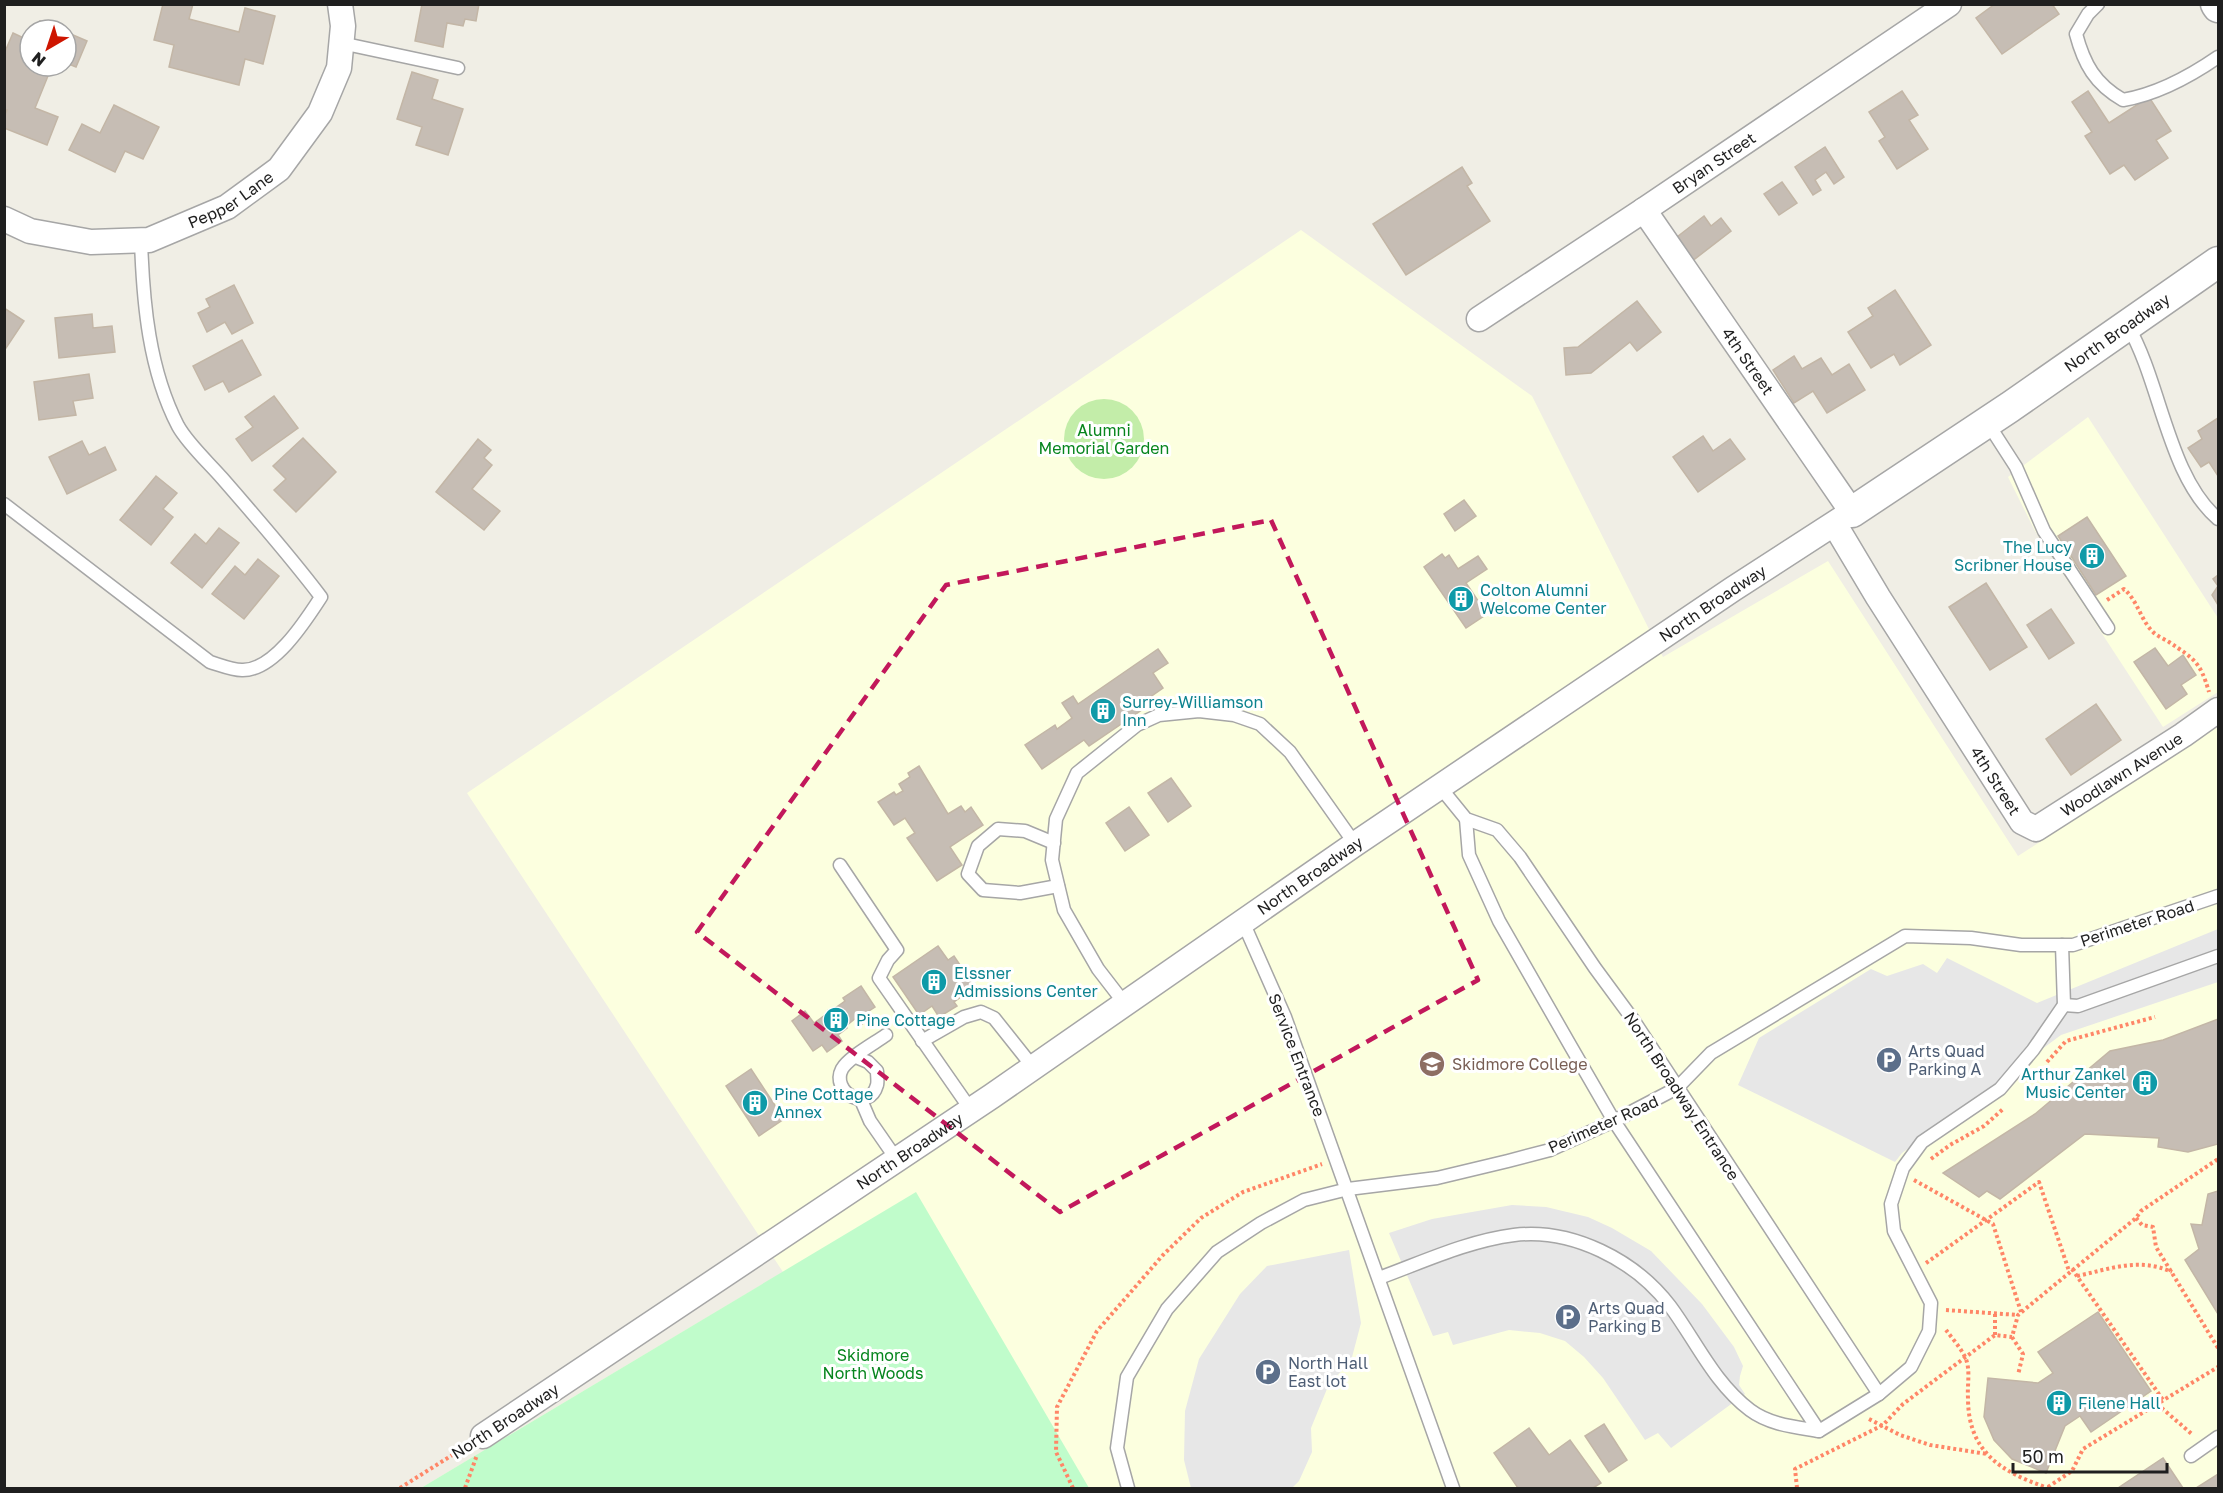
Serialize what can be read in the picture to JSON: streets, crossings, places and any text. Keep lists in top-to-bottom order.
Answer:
{
  "streets": {
    "street": [
      "Bryan Street",
      "Pepper Lane",
      "North Broadway",
      "4th Street",
      "Woodlawn Avenue"
    ],
    "lane": ["Perimeter Road", "Service Entrance", "North Broadway Entrance"]
  },
  "crossings": [
    ["Bryan Street", "4th Street"],
    ["North Broadway", "4th Street"],
    ["North Broadway", "Service Entrance"],
    ["4th Street", "Woodlawn Avenue"],
    ["Perimeter Road", "Service Entrance"],
    ["Perimeter Road", "North Broadway Entrance"]
  ],
  "parks": ["Alumni Memorial Garden", "Skidmore North Woods"],
  "places": {
    "building": [
      "The Lucy Scribner House",
      "Colton Alumni Welcome Center",
      "Surrey-Williamson Inn",
      "Elssner Admissions Center",
      "Pine Cottage",
      "Arthur Zankel Music Center",
      "Pine Cottage Annex",
      "Filene Hall"
    ],
    "parking": ["Arts Quad Parking A", "Arts Quad Parking B", "North Hall East lot"],
    "school or university": ["Skidmore College"]
  },
  "scale_bar": "50 m",
  "north": "bottom left"
}
